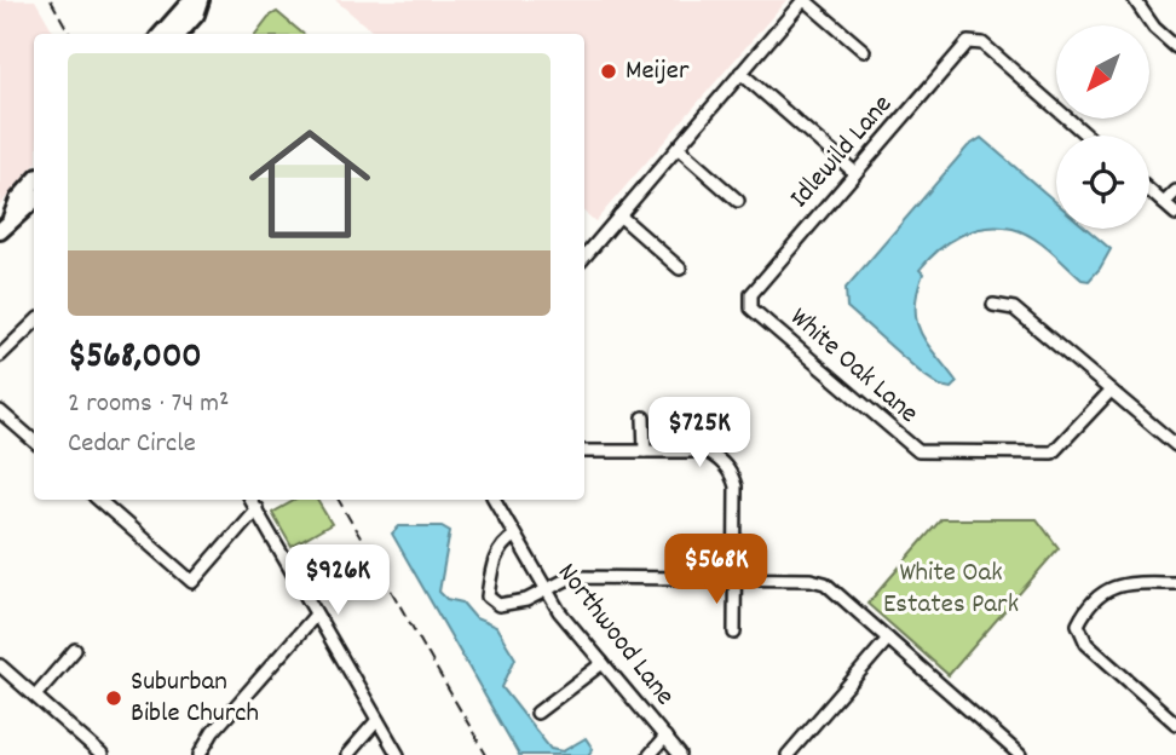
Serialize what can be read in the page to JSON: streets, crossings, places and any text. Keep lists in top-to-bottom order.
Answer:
{
  "streets": {
    "street": ["Idlewild Lane", "White Oak Lane", "Northwood Lane"]
  },
  "crossings": [
    ["Idlewild Lane", "White Oak Lane"]
  ],
  "parks": ["White Oak Estates Park"],
  "places": ["Meijer", "Suburban Bible Church"],
  "north": "bottom left",
  "page": {
    "list": [
      {
        "name": "$568,000",
        "note": "2 rooms · 74 m² · Cedar Circle"
      }
    ],
    "price": ["$725K", "$568K", "$926K"]
  }
}
